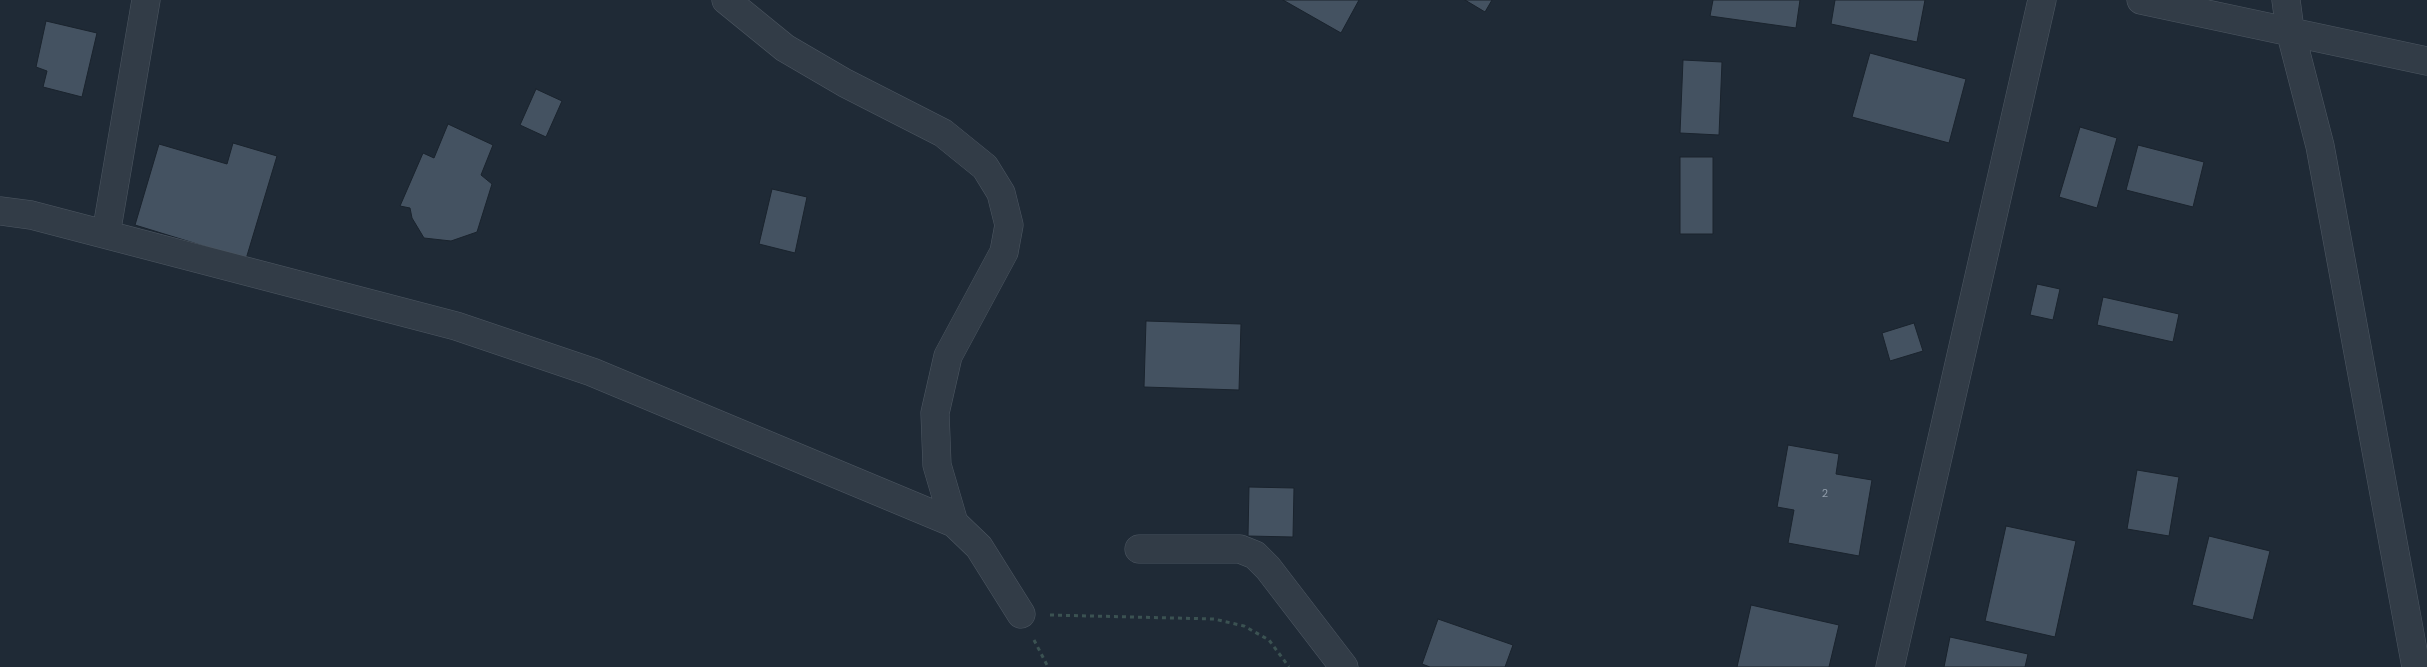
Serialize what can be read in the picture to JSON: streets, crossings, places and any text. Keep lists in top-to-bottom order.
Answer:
{
  "house_numbers": ["2"]
}
